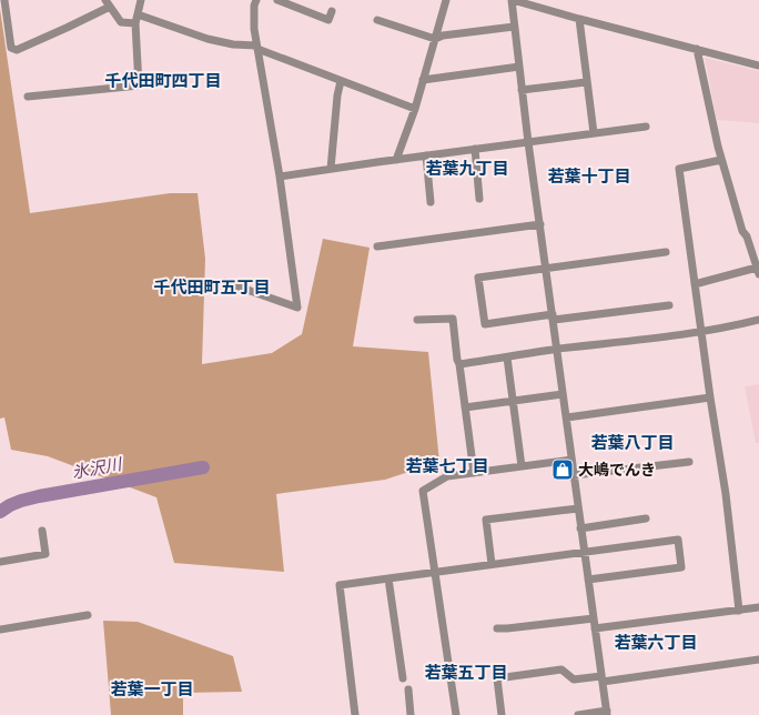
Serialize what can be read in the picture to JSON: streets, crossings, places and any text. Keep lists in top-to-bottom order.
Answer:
{
  "districts": [
    "千代田町四丁目",
    "若葉九丁目",
    "若葉十丁目",
    "千代田町五丁目",
    "若葉八丁目",
    "若葉七丁目",
    "若葉六丁目",
    "若葉五丁目",
    "若葉一丁目"
  ],
  "water": ["氷沢川"],
  "places": {
    "shop": ["大嶋でんき"]
  }
}
